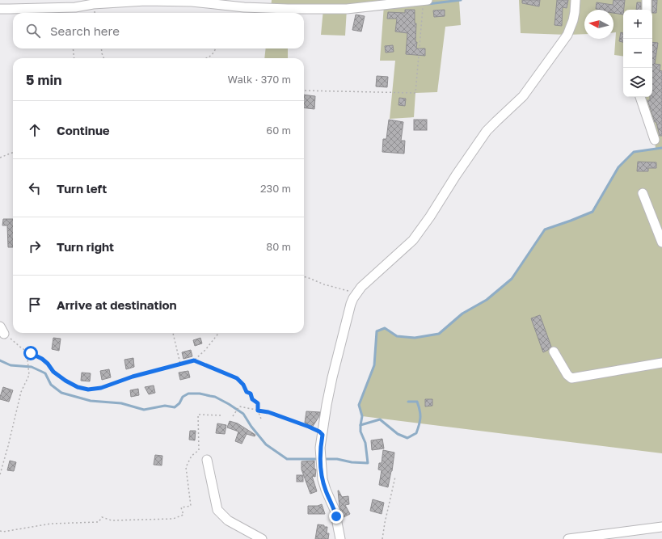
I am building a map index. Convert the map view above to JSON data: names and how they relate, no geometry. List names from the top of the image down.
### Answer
{
  "north": "left",
  "page": {
    "map_buttons": ["+", "−"],
    "search": "Search here",
    "heading": ["5 min", "Walk · 370 m"],
    "list": [
      ["Continue", "60 m"],
      ["Turn left", "230 m"],
      ["Turn right", "80 m"],
      "Arrive at destination"
    ]
  }
}
